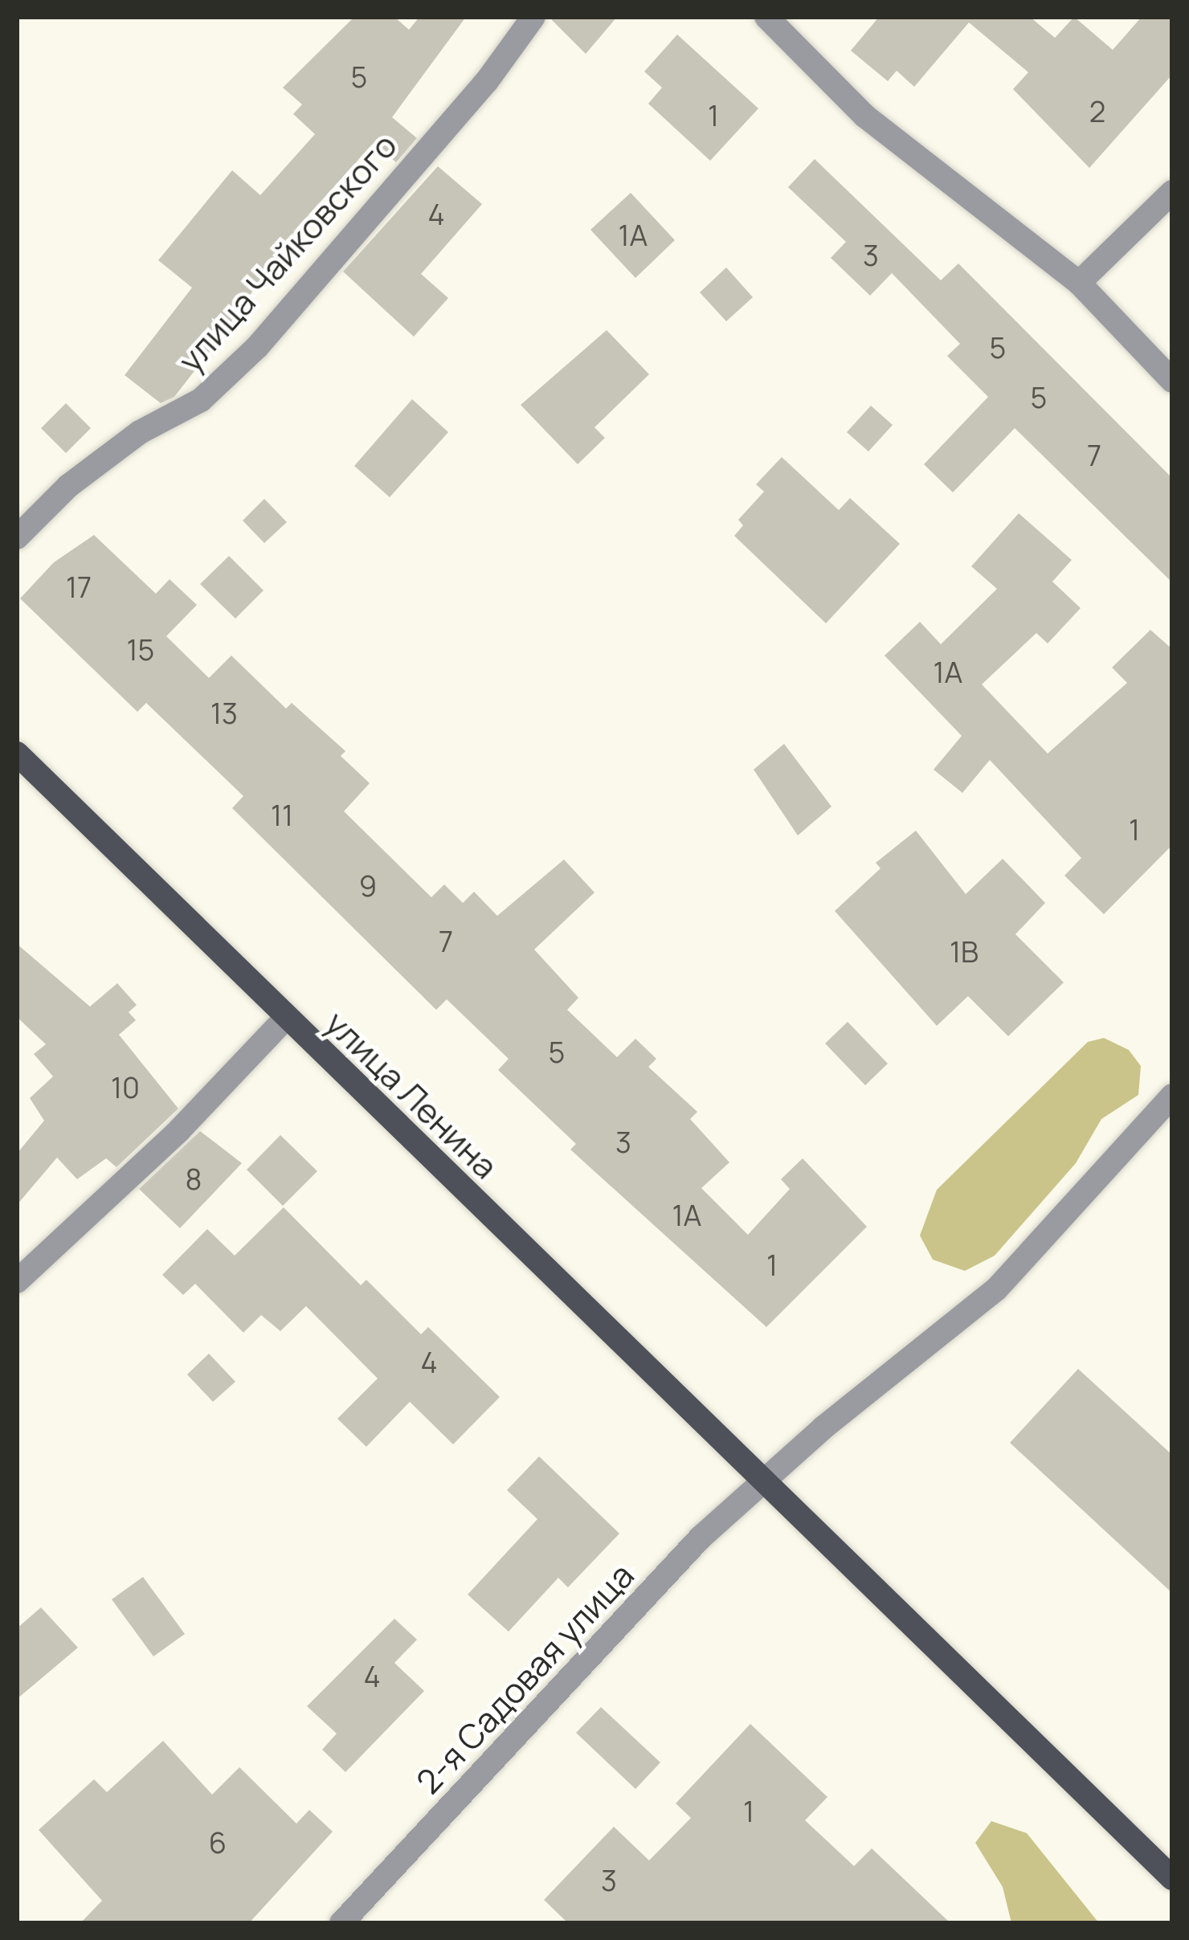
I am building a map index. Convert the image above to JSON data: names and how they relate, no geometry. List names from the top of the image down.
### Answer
{
  "streets": {
    "main road": ["улица Ленина"],
    "street": ["улица Чайковского", "2-я Садовая улица"]
  },
  "crossings": [
    ["улица Ленина", "2-я Садовая улица"]
  ],
  "house_numbers": [
    "5",
    "2",
    "1",
    "4",
    "1А",
    "3",
    "5",
    "5",
    "7",
    "17",
    "15",
    "1А",
    "13",
    "11",
    "1",
    "9",
    "7",
    "1В",
    "5",
    "10",
    "3",
    "8",
    "1А",
    "1",
    "4",
    "4",
    "1",
    "6",
    "3"
  ]
}
